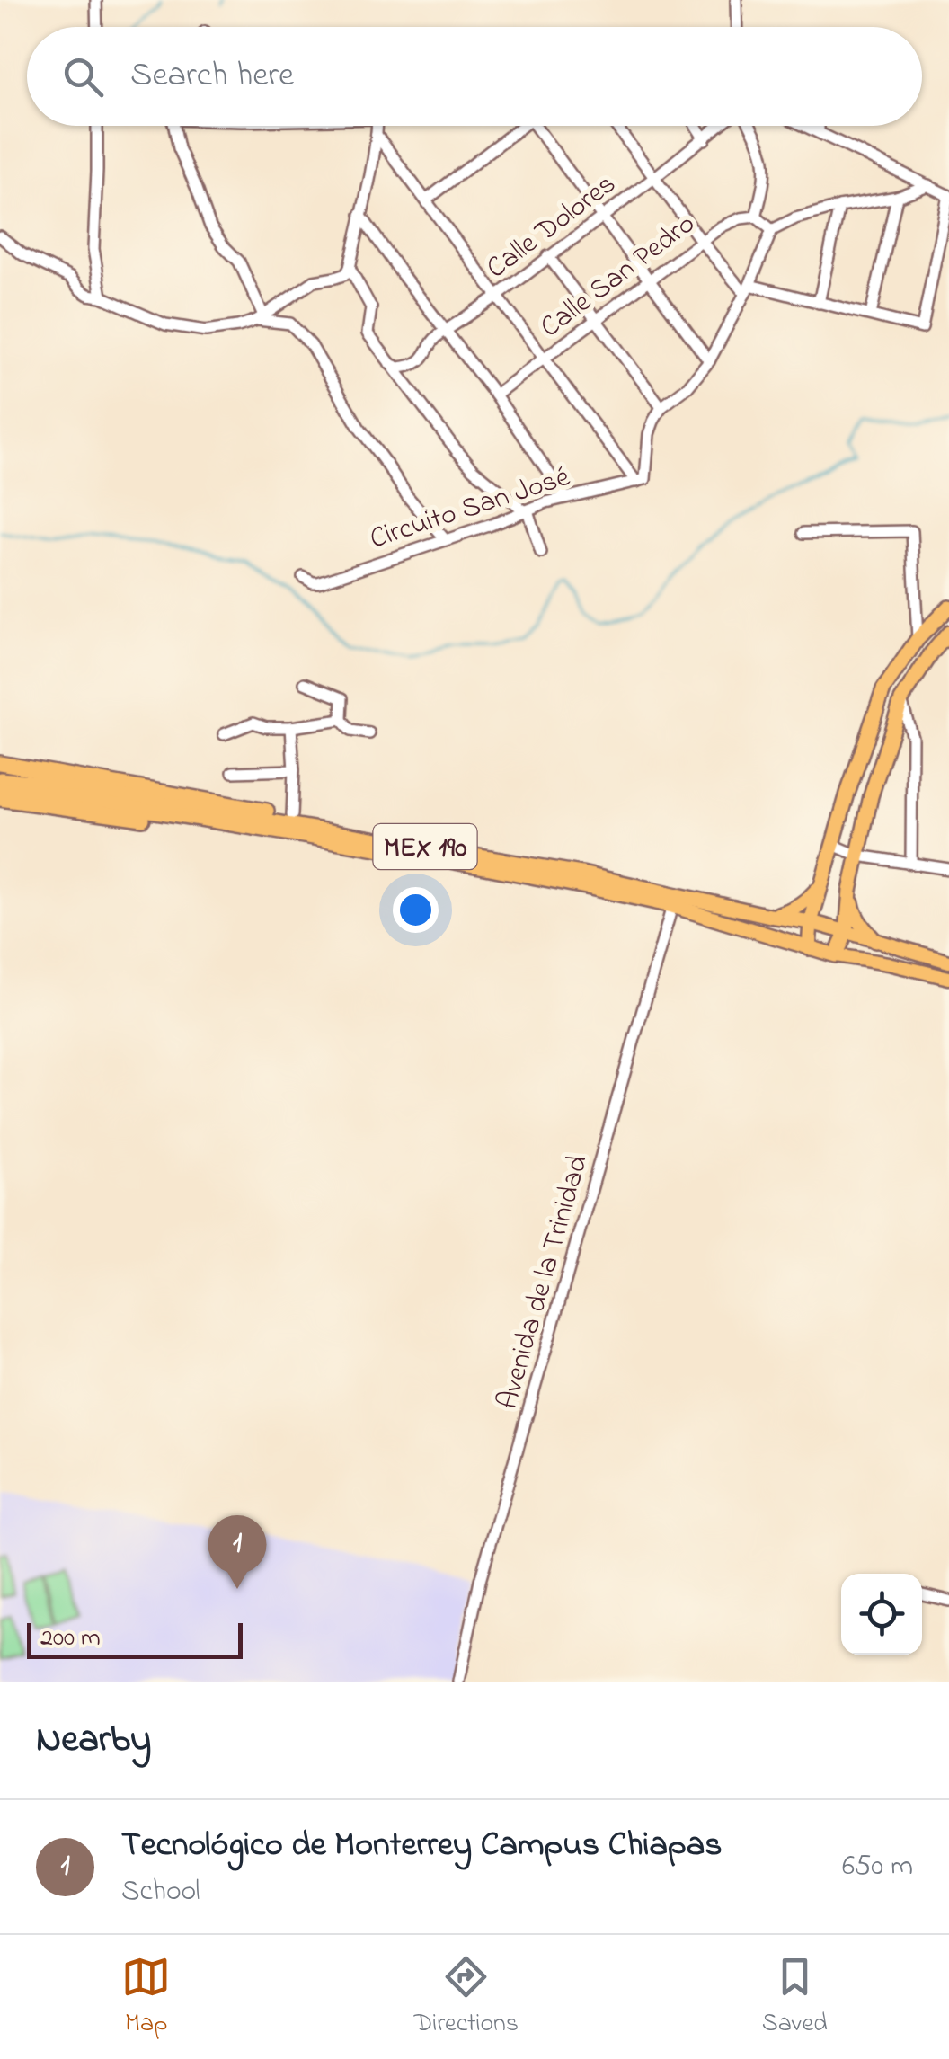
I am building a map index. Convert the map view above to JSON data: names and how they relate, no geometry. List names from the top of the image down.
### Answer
{
  "streets": {
    "highway": ["MEX 190"],
    "street": [
      "Calle Dolores",
      "Calle San Pedro",
      "Circuito San José",
      "Avenida de la Trinidad"
    ]
  },
  "crossings": [
    ["MEX 190", "Avenida de la Trinidad"]
  ],
  "scale_bar": "200 m",
  "page": {
    "search": "Search here",
    "pins": "1",
    "scale": "200 m",
    "heading": "Nearby",
    "list": [
      {
        "mark": "1",
        "name": "Tecnológico de Monterrey Campus Chiapas",
        "note": "School",
        "value": "650 m"
      }
    ],
    "nav": ["Map", "Directions", "Saved"]
  }
}
